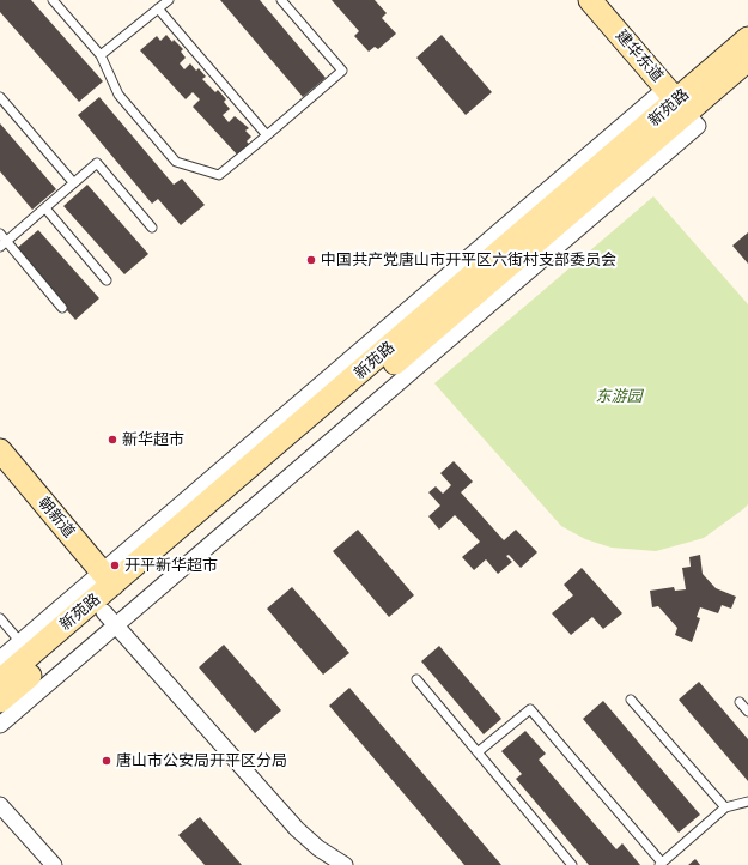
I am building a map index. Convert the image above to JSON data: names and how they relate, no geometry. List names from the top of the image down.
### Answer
{
  "streets": {
    "main road": ["建华东道", "新苑路", "朝新道"]
  },
  "crossings": [
    ["建华东道", "新苑路"],
    ["新苑路", "朝新道"]
  ],
  "parks": ["东游园"],
  "places": [
    "中国共产党唐山市开平区六街村支部委员会",
    "新华超市",
    "开平新华超市",
    "唐山市公安局开平区分局"
  ]
}
